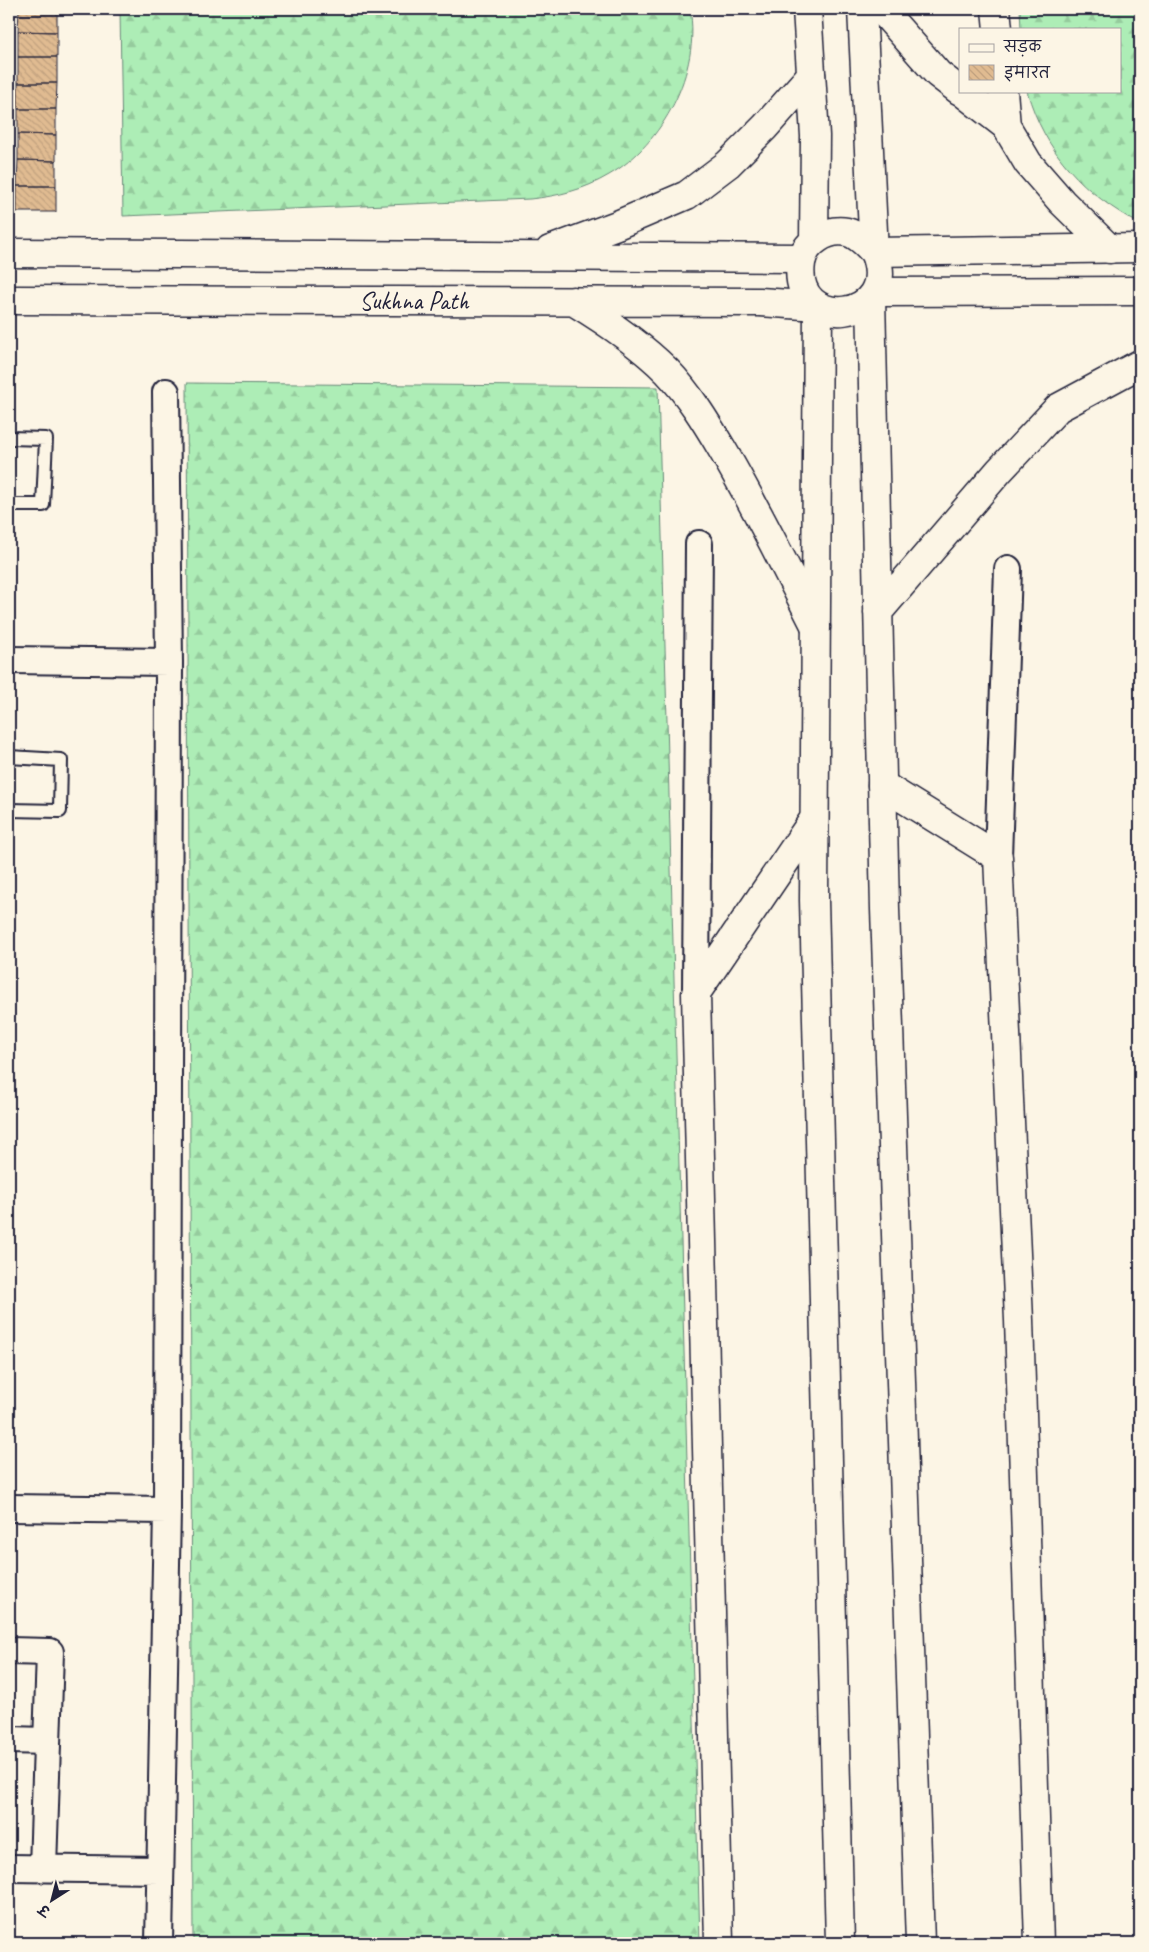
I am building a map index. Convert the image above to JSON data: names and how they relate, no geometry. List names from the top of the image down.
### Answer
{
  "streets": {
    "main road": ["Sukhna Path"]
  },
  "legend": ["सड़क", "इमारत"],
  "north": "bottom left"
}
